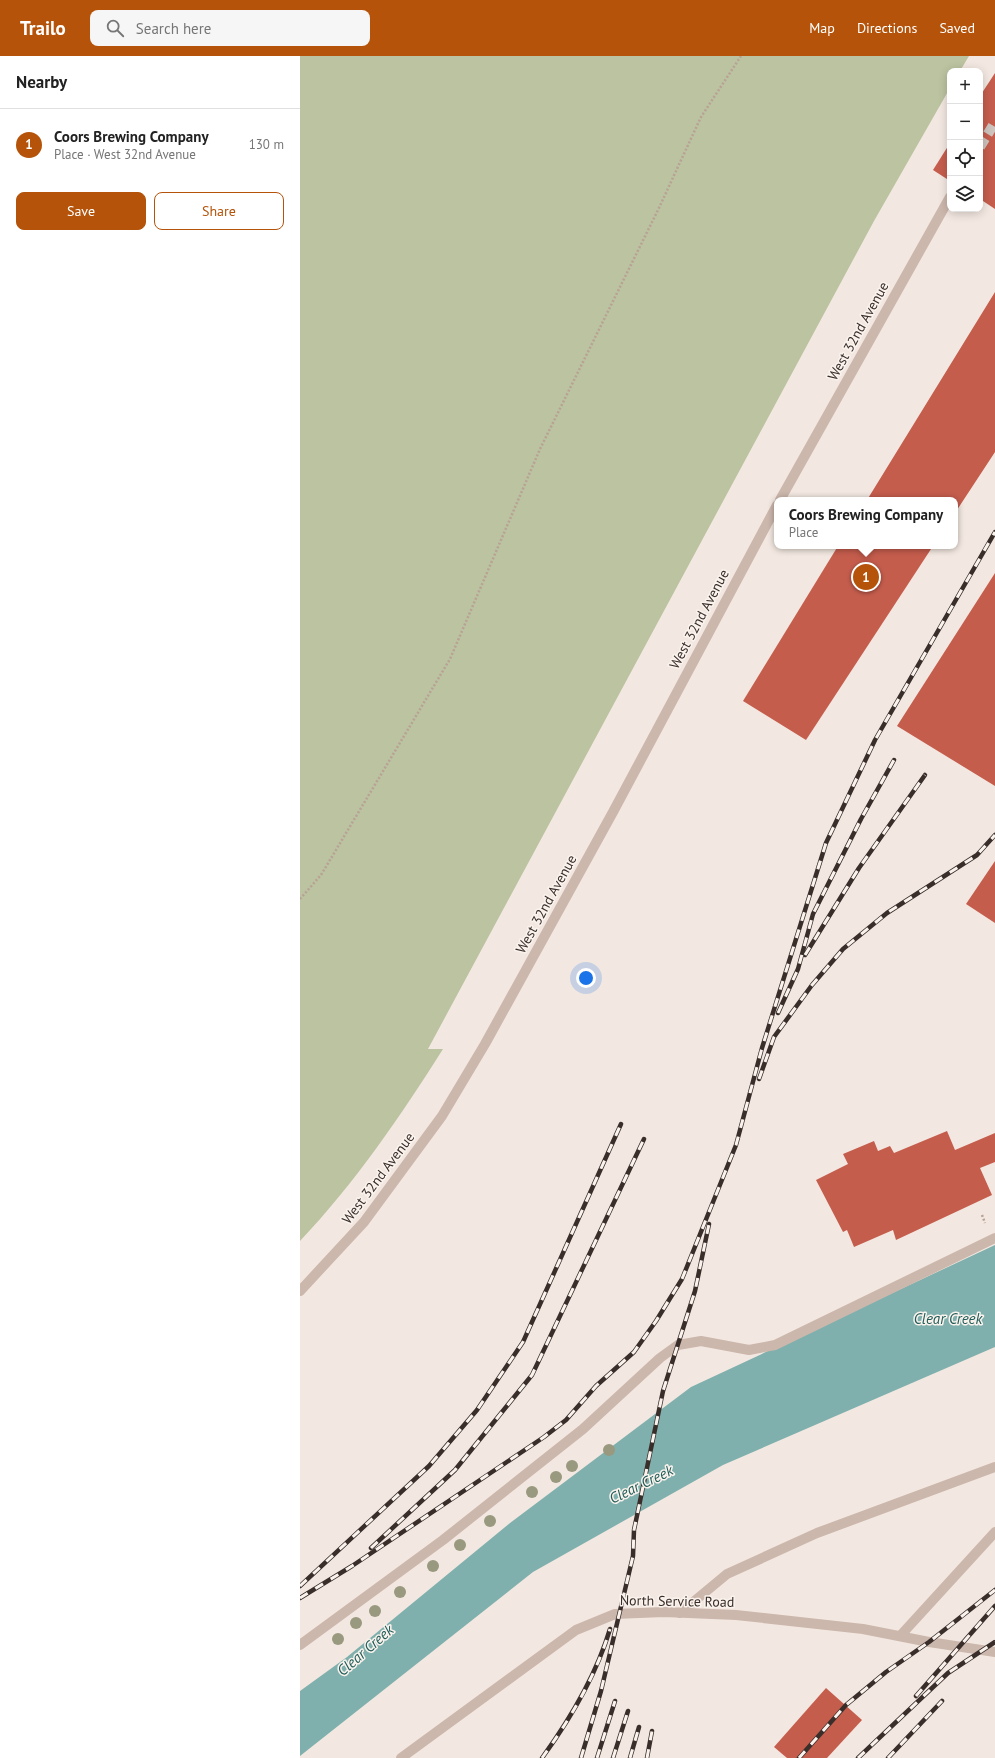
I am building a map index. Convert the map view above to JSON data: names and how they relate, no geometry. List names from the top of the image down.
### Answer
{
  "streets": {
    "street": ["West 32nd Avenue", "North Service Road"]
  },
  "water": ["Clear Creek"],
  "page": {
    "header": "Trailo",
    "search": "Search here",
    "nav": ["Map", "Directions", "Saved"],
    "heading": "Nearby",
    "map_buttons": ["+", "−"],
    "list": [
      {
        "mark": "1",
        "name": "Coors Brewing Company",
        "note": "Place · West 32nd Avenue",
        "value": "130 m"
      }
    ],
    "buttons": ["Save", "Share"],
    "popup": ["Coors Brewing Company", "Place"],
    "pins": "1"
  }
}
